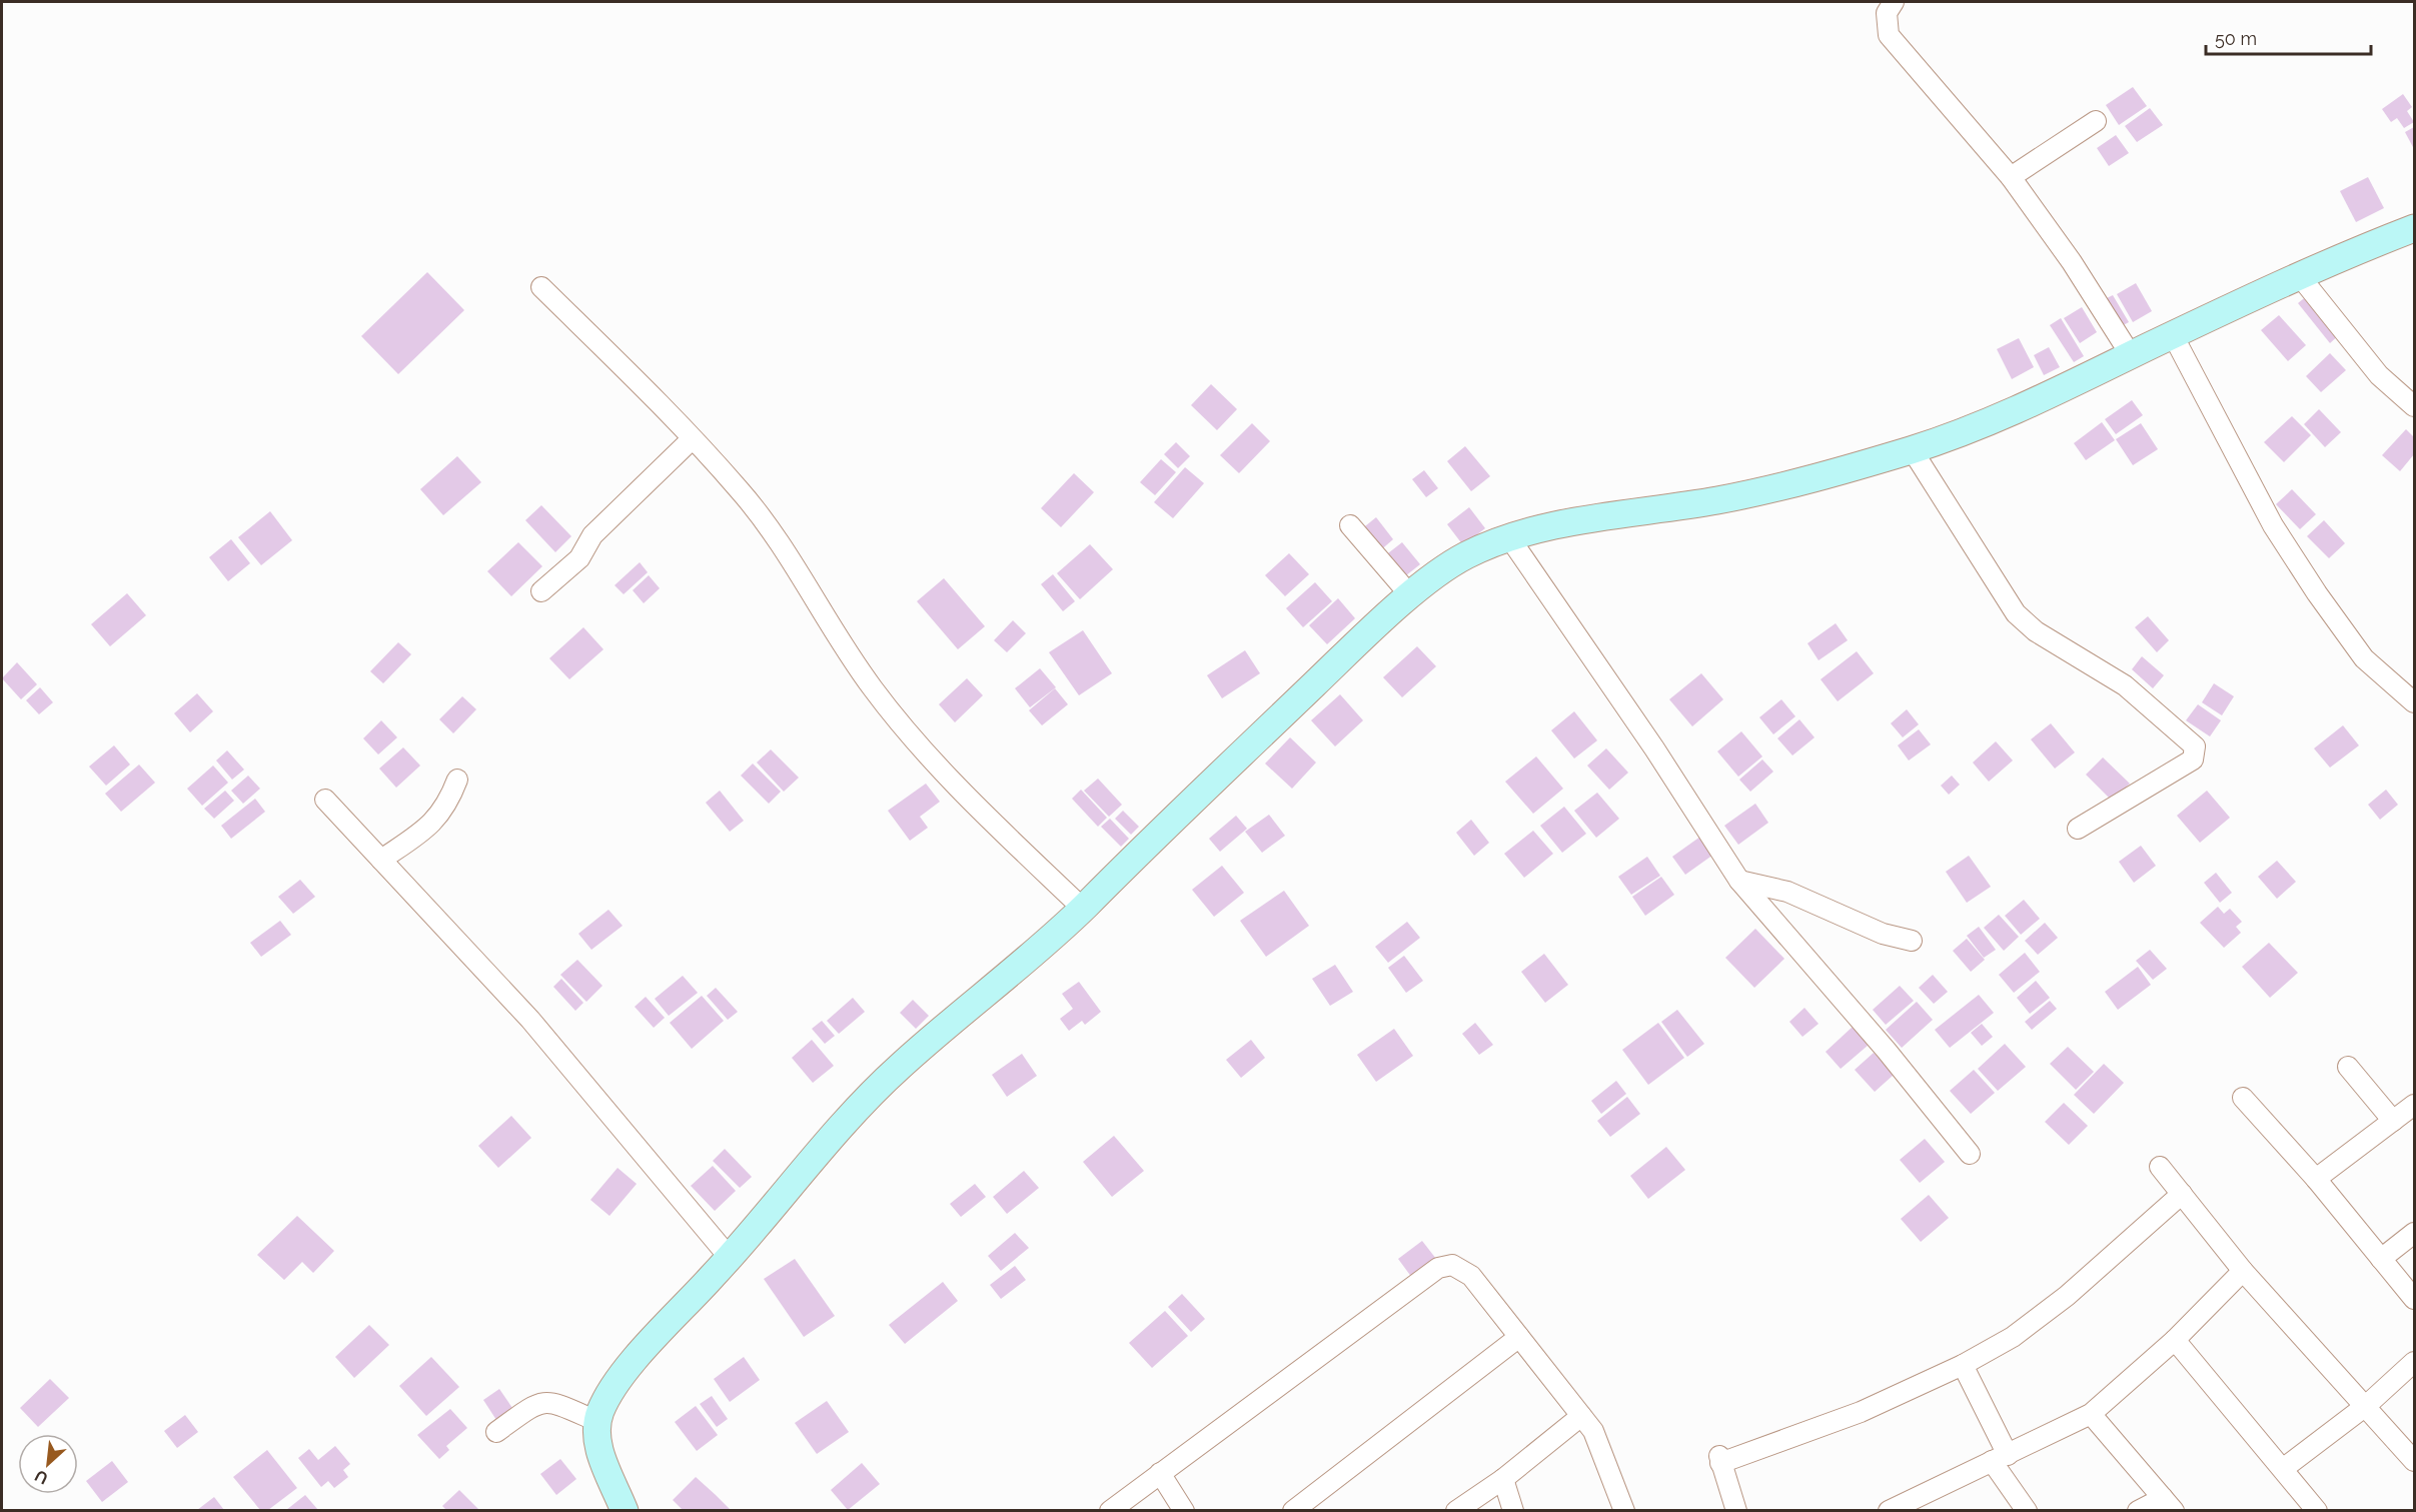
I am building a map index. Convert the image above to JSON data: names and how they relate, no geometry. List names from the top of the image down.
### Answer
{
  "scale_bar": "50 m",
  "north": "bottom left"
}
